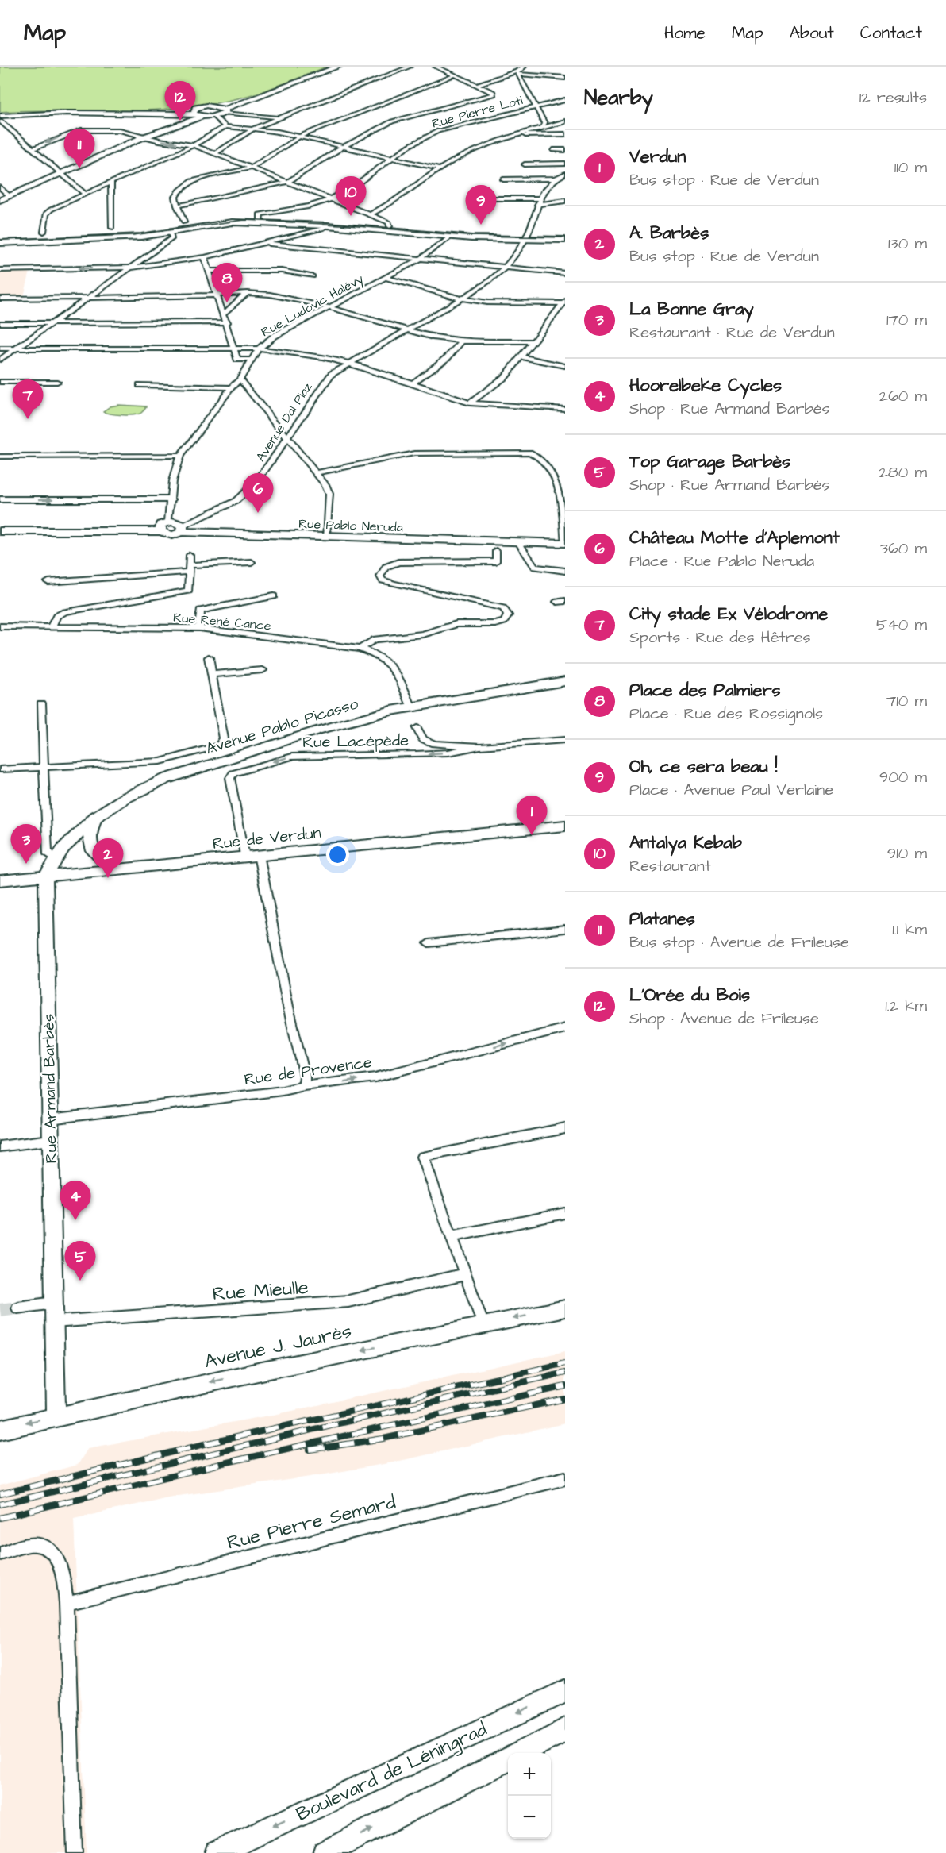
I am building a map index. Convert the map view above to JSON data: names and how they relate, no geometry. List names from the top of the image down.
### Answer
{
  "streets": {
    "main road": ["Boulevard de Léningrad"],
    "street": [
      "Rue Pierre Loti",
      "Rue Ludovic Halévy",
      "Avenue Dal Piaz",
      "Rue Pablo Neruda",
      "Rue René Cance",
      "Avenue Pablo Picasso",
      "Rue Lacépède",
      "Rue de Verdun",
      "Rue de Provence",
      "Rue Armand Barbès",
      "Rue Mieulle",
      "Avenue J. Jaurès",
      "Rue Pierre Semard"
    ]
  },
  "crossings": [
    ["Avenue Dal Piaz", "Rue Pablo Neruda"],
    ["Rue René Cance", "Avenue Pablo Picasso"],
    ["Avenue Pablo Picasso", "Rue de Verdun"],
    ["Avenue Pablo Picasso", "Rue Armand Barbès"],
    ["Rue Lacépède", "Rue de Verdun"],
    ["Rue de Verdun", "Rue Armand Barbès"],
    ["Rue de Provence", "Rue Armand Barbès"],
    ["Rue Armand Barbès", "Rue Mieulle"],
    ["Rue Armand Barbès", "Avenue J. Jaurès"]
  ],
  "one_way": ["Rue de Provence", "Avenue J. Jaurès"],
  "page": {
    "header": "Map",
    "nav": [
      "Home",
      "Map",
      "About",
      "Contact"
    ],
    "heading": ["Nearby", "12 results"],
    "pins": [
      "12",
      "11",
      "10",
      "9",
      "8",
      "7",
      "6",
      "1",
      "3",
      "2",
      "4",
      "5"
    ],
    "list": [
      {
        "mark": "1",
        "name": "Verdun",
        "note": "Bus stop · Rue de Verdun",
        "value": "110 m"
      },
      {
        "mark": "2",
        "name": "A. Barbès",
        "note": "Bus stop · Rue de Verdun",
        "value": "130 m"
      },
      {
        "mark": "3",
        "name": "La Bonne Gray",
        "note": "Restaurant · Rue de Verdun",
        "value": "170 m"
      },
      {
        "mark": "4",
        "name": "Hoorelbeke Cycles",
        "note": "Shop · Rue Armand Barbès",
        "value": "260 m"
      },
      {
        "mark": "5",
        "name": "Top Garage Barbès",
        "note": "Shop · Rue Armand Barbès",
        "value": "280 m"
      },
      {
        "mark": "6",
        "name": "Château Motte d'Aplemont",
        "note": "Place · Rue Pablo Neruda",
        "value": "360 m"
      },
      {
        "mark": "7",
        "name": "City stade Ex Vélodrome",
        "note": "Sports · Rue des Hêtres",
        "value": "540 m"
      },
      {
        "mark": "8",
        "name": "Place des Palmiers",
        "note": "Place · Rue des Rossignols",
        "value": "710 m"
      },
      {
        "mark": "9",
        "name": "Oh, ce sera beau !",
        "note": "Place · Avenue Paul Verlaine",
        "value": "900 m"
      },
      {
        "mark": "10",
        "name": "Antalya Kebab",
        "note": "Restaurant",
        "value": "910 m"
      },
      {
        "mark": "11",
        "name": "Platanes",
        "note": "Bus stop · Avenue de Frileuse",
        "value": "1.1 km"
      },
      {
        "mark": "12",
        "name": "L'Orée du Bois",
        "note": "Shop · Avenue de Frileuse",
        "value": "1.2 km"
      }
    ],
    "map_buttons": ["+", "−"]
  }
}
